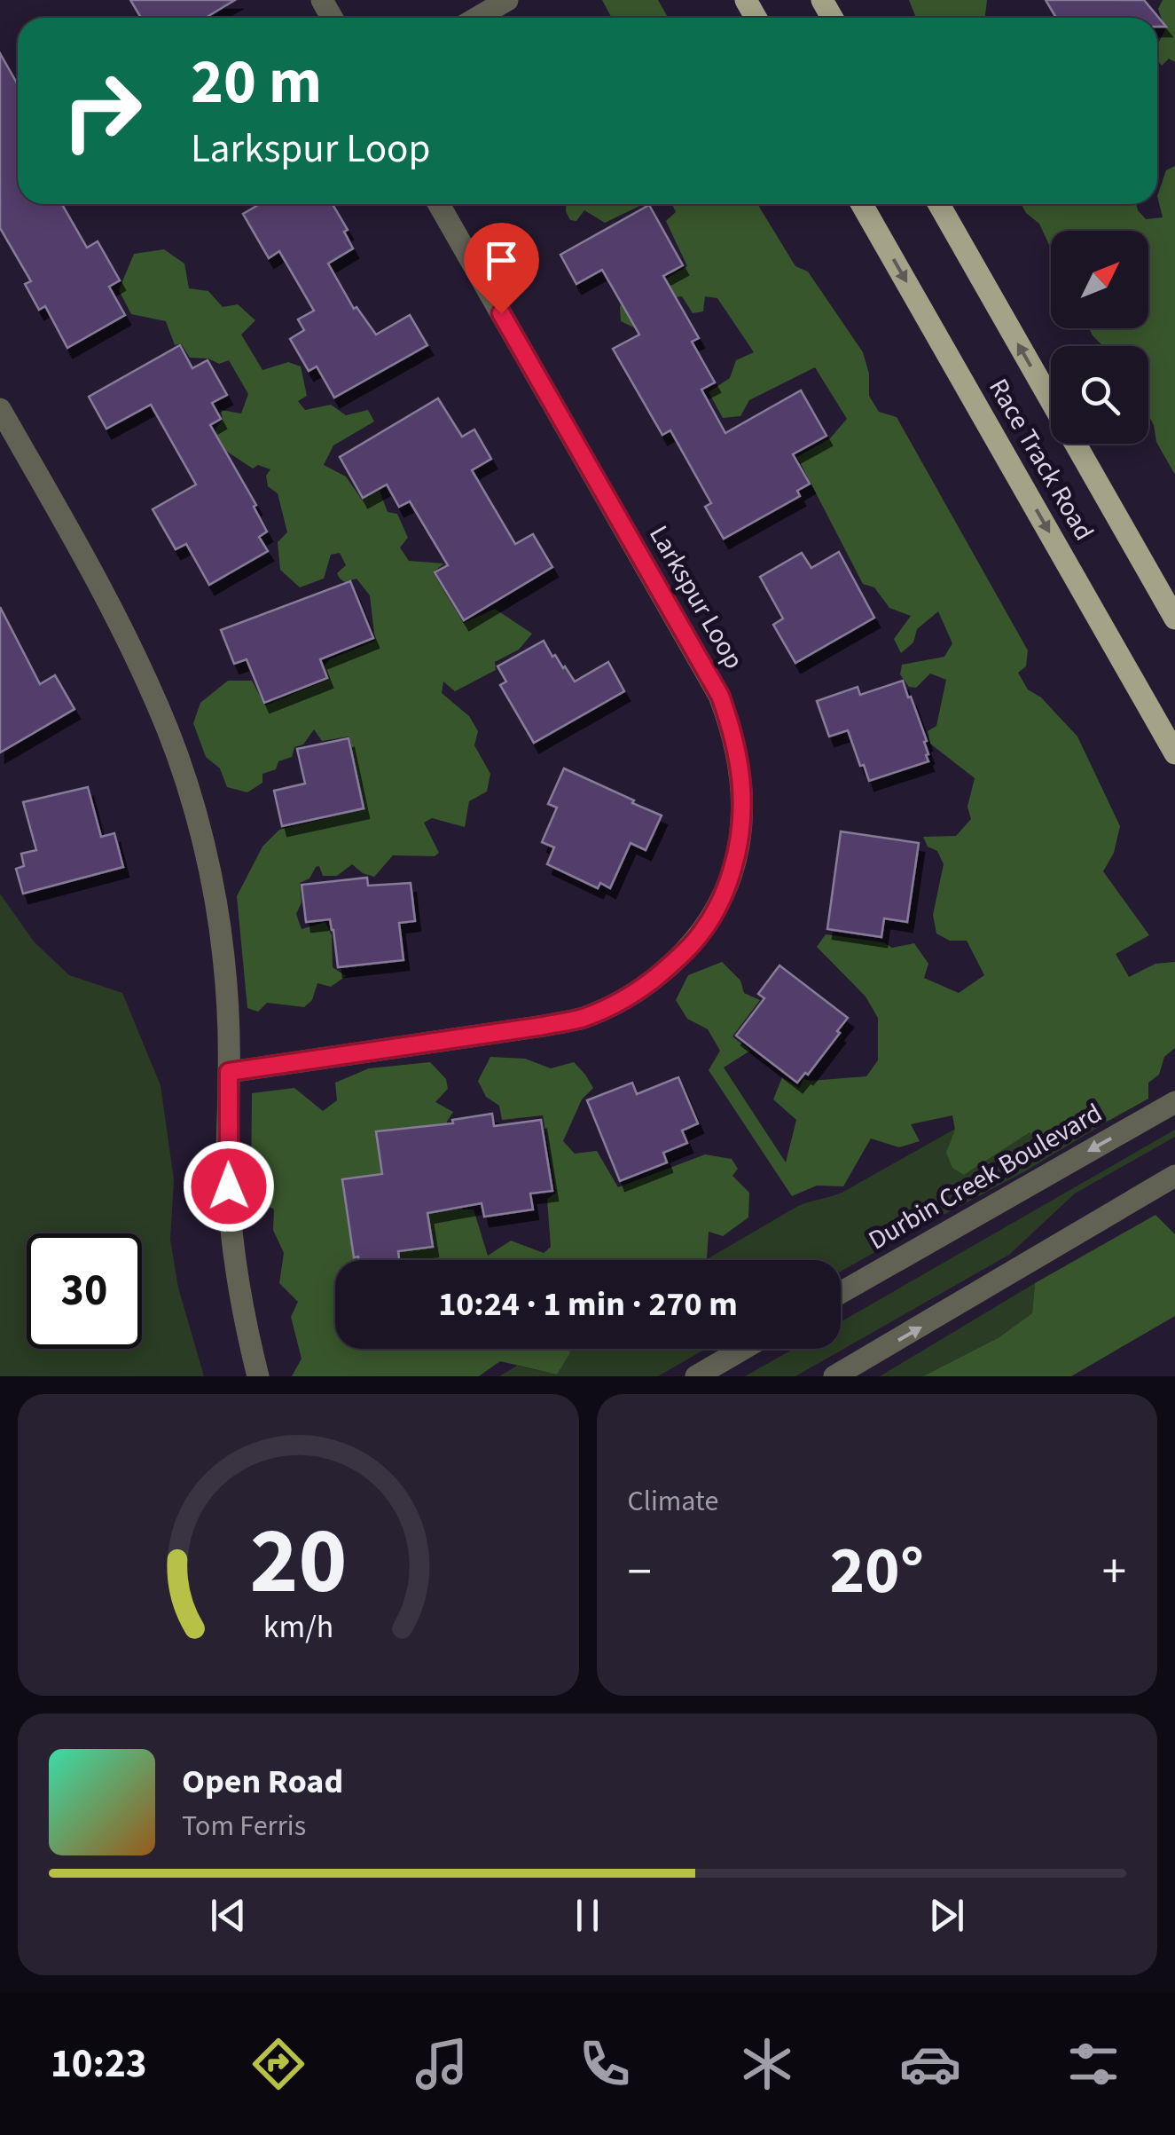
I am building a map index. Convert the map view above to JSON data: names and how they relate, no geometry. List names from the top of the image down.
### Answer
{
  "streets": {
    "main road": ["Race Track Road"],
    "street": ["Larkspur Loop", "Durbin Creek Boulevard"]
  },
  "north": "top right",
  "page": {
    "turn": ["20 m", "Larkspur Loop"],
    "limit": "30",
    "trip": "10:24 · 1 min · 270 m",
    "tile": "Climate",
    "heat": ["−", "20°", "+"],
    "song": ["Open Road", "Tom Ferris"],
    "tabs": "10:23",
    "gauge": ["20", "km/h"]
  }
}
